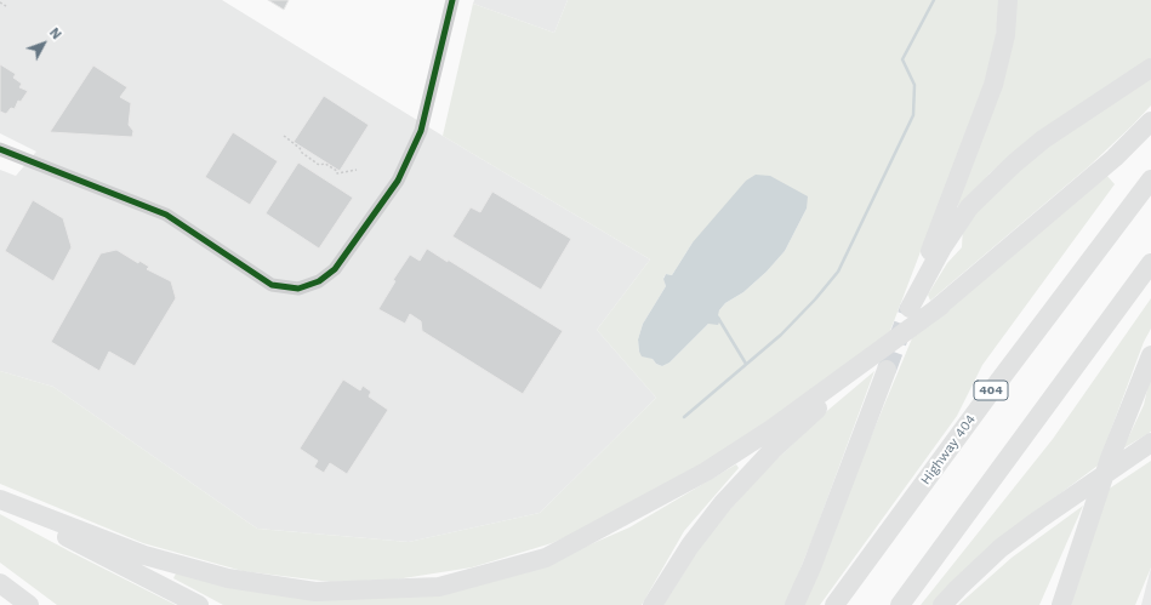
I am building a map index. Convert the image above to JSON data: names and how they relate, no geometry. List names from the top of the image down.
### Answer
{
  "streets": {
    "highway": ["404", "Highway 404"]
  },
  "north": "top right"
}
